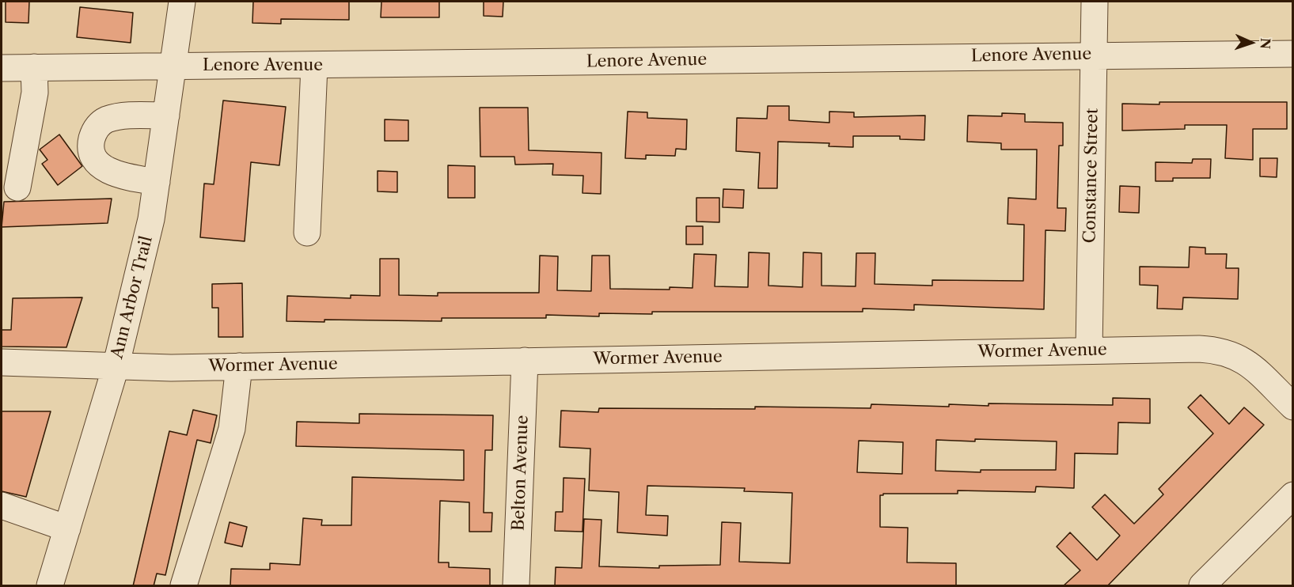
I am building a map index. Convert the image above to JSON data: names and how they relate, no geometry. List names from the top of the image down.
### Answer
{
  "streets": {
    "street": [
      "Lenore Avenue",
      "Constance Street",
      "Ann Arbor Trail",
      "Wormer Avenue",
      "Belton Avenue"
    ]
  },
  "crossings": [
    ["Lenore Avenue", "Constance Street"],
    ["Lenore Avenue", "Ann Arbor Trail"],
    ["Constance Street", "Wormer Avenue"],
    ["Ann Arbor Trail", "Wormer Avenue"],
    ["Wormer Avenue", "Belton Avenue"]
  ],
  "north": "right"
}
